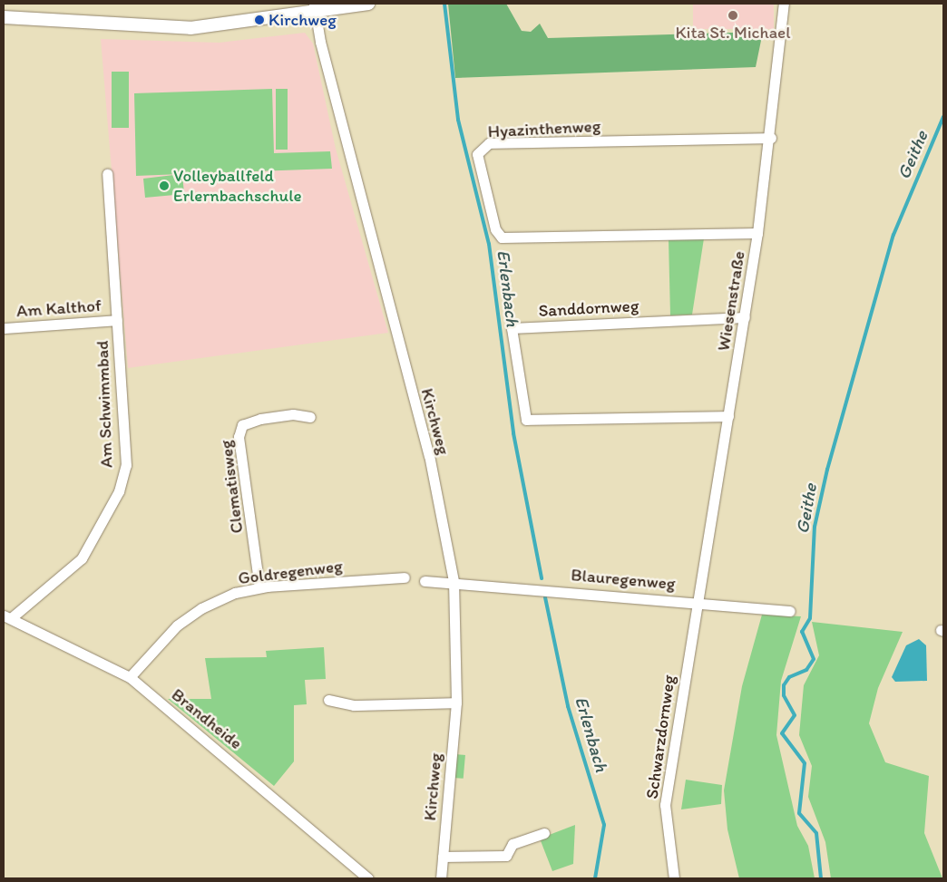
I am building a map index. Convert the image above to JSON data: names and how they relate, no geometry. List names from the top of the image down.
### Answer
{
  "streets": {
    "street": [
      "Hyazinthenweg",
      "Wiesenstraße",
      "Am Kalthof",
      "Sanddornweg",
      "Am Schwimmbad",
      "Kirchweg",
      "Clematisweg",
      "Goldregenweg",
      "Blauregenweg",
      "Brandheide",
      "Schwarzdornweg"
    ]
  },
  "crossings": [
    ["Hyazinthenweg", "Wiesenstraße"],
    ["Wiesenstraße", "Sanddornweg"],
    ["Wiesenstraße", "Blauregenweg"],
    ["Wiesenstraße", "Schwarzdornweg"],
    ["Am Kalthof", "Am Schwimmbad"],
    ["Am Schwimmbad", "Brandheide"],
    ["Kirchweg", "Blauregenweg"],
    ["Clematisweg", "Goldregenweg"],
    ["Goldregenweg", "Brandheide"],
    ["Blauregenweg", "Schwarzdornweg"]
  ],
  "water": ["Geithe", "Erlenbach"],
  "places": ["Kita St. Michael", "Kirchweg", "Volleyballfeld Erlernbachschule"]
}
